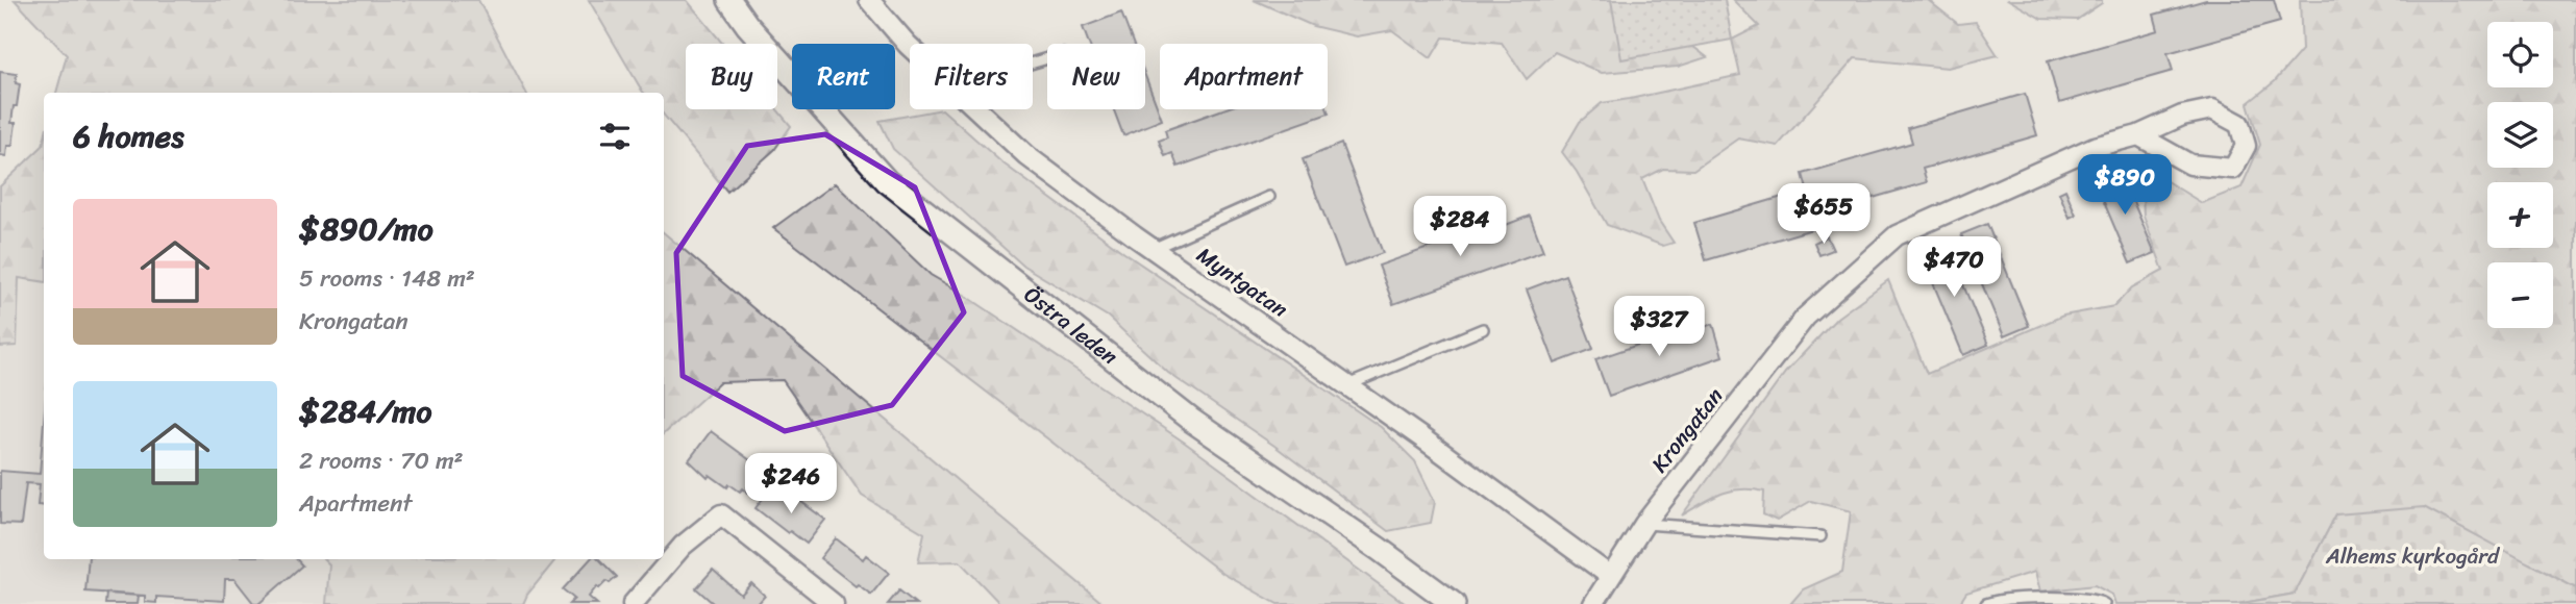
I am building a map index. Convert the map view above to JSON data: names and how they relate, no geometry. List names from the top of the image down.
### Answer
{
  "streets": {
    "street": ["Myntgatan", "Östra leden", "Krongatan"]
  },
  "crossings": [
    ["Myntgatan", "Krongatan"]
  ],
  "parks": ["Alhems kyrkogård"],
  "page": {
    "map_buttons": ["+", "−"],
    "chip": [
      "Buy",
      "Rent",
      "Filters",
      "New",
      "Apartment"
    ],
    "heading": "6 homes",
    "price": [
      "$890",
      "$655",
      "$284",
      "$470",
      "$327",
      "$246"
    ],
    "list": [
      {
        "name": "$890/mo",
        "note": "5 rooms · 148 m² · Krongatan"
      },
      {
        "name": "$284/mo",
        "note": "2 rooms · 70 m² · Apartment"
      }
    ]
  }
}
